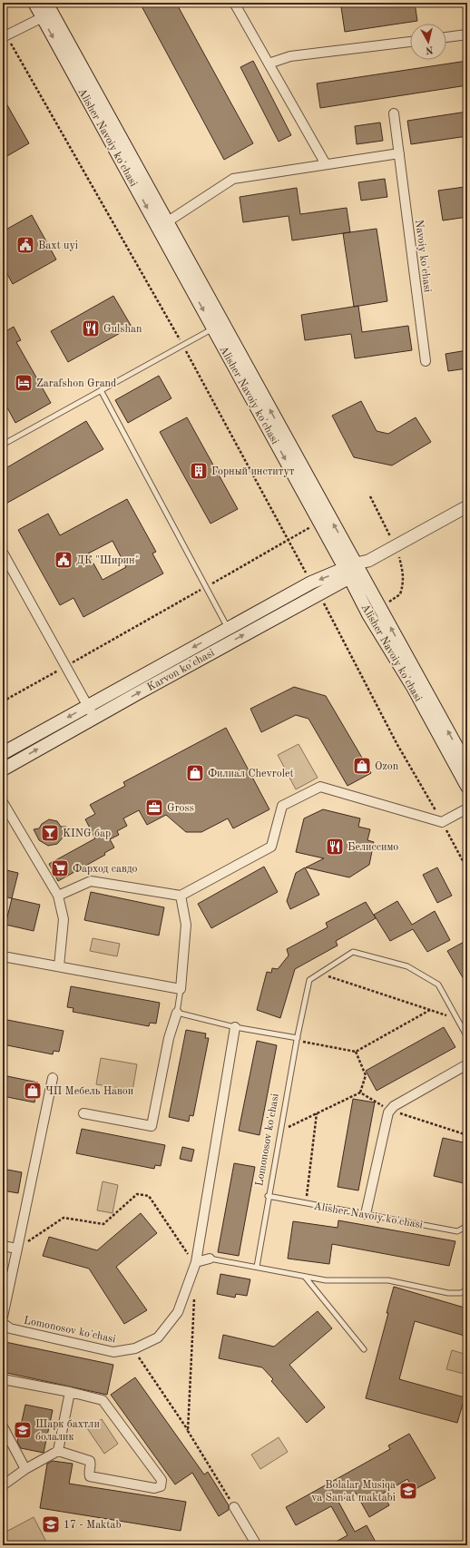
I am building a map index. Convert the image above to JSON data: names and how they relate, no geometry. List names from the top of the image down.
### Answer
{
  "streets": {
    "main road": ["Alisher Navoiy ko'chasi", "Karvon ko'chasi"],
    "street": ["Navoiy ko'chasi", "Lomonosov ko'chasi"]
  },
  "crossings": [
    ["Alisher Navoiy ko'chasi", "Karvon ko'chasi"],
    ["Alisher Navoiy ko'chasi", "Lomonosov ko'chasi"]
  ],
  "places": {
    "public building": ["Baxt uyi", "ДК \"Ширин\""],
    "restaurant": ["Gulshan", "Белиссимо"],
    "hotel": ["Zarafshon Grand"],
    "building": ["Горный институт"],
    "shop": ["Ozon", "Филиал Chevrolet", "ЧП Мебель Навои"],
    "office": ["Gross"],
    "bar": ["KING бар"],
    "supermarket": ["Фарход савдо"],
    "school or university": ["Шарк бахтли болалик", "Bolalar Musiqa va San'at maktabi", "17 - Maktab"]
  },
  "north": "bottom"
}
